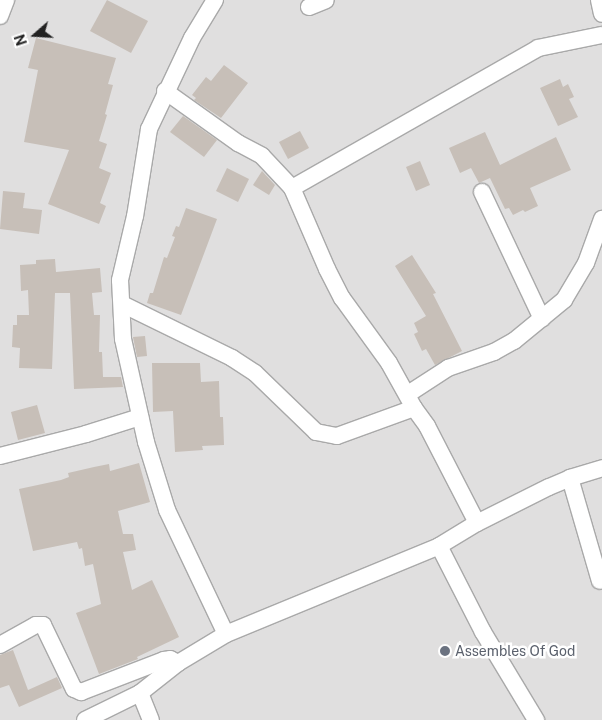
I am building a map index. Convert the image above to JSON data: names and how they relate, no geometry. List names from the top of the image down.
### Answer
{
  "places": ["Assembles Of God"],
  "north": "left"
}
